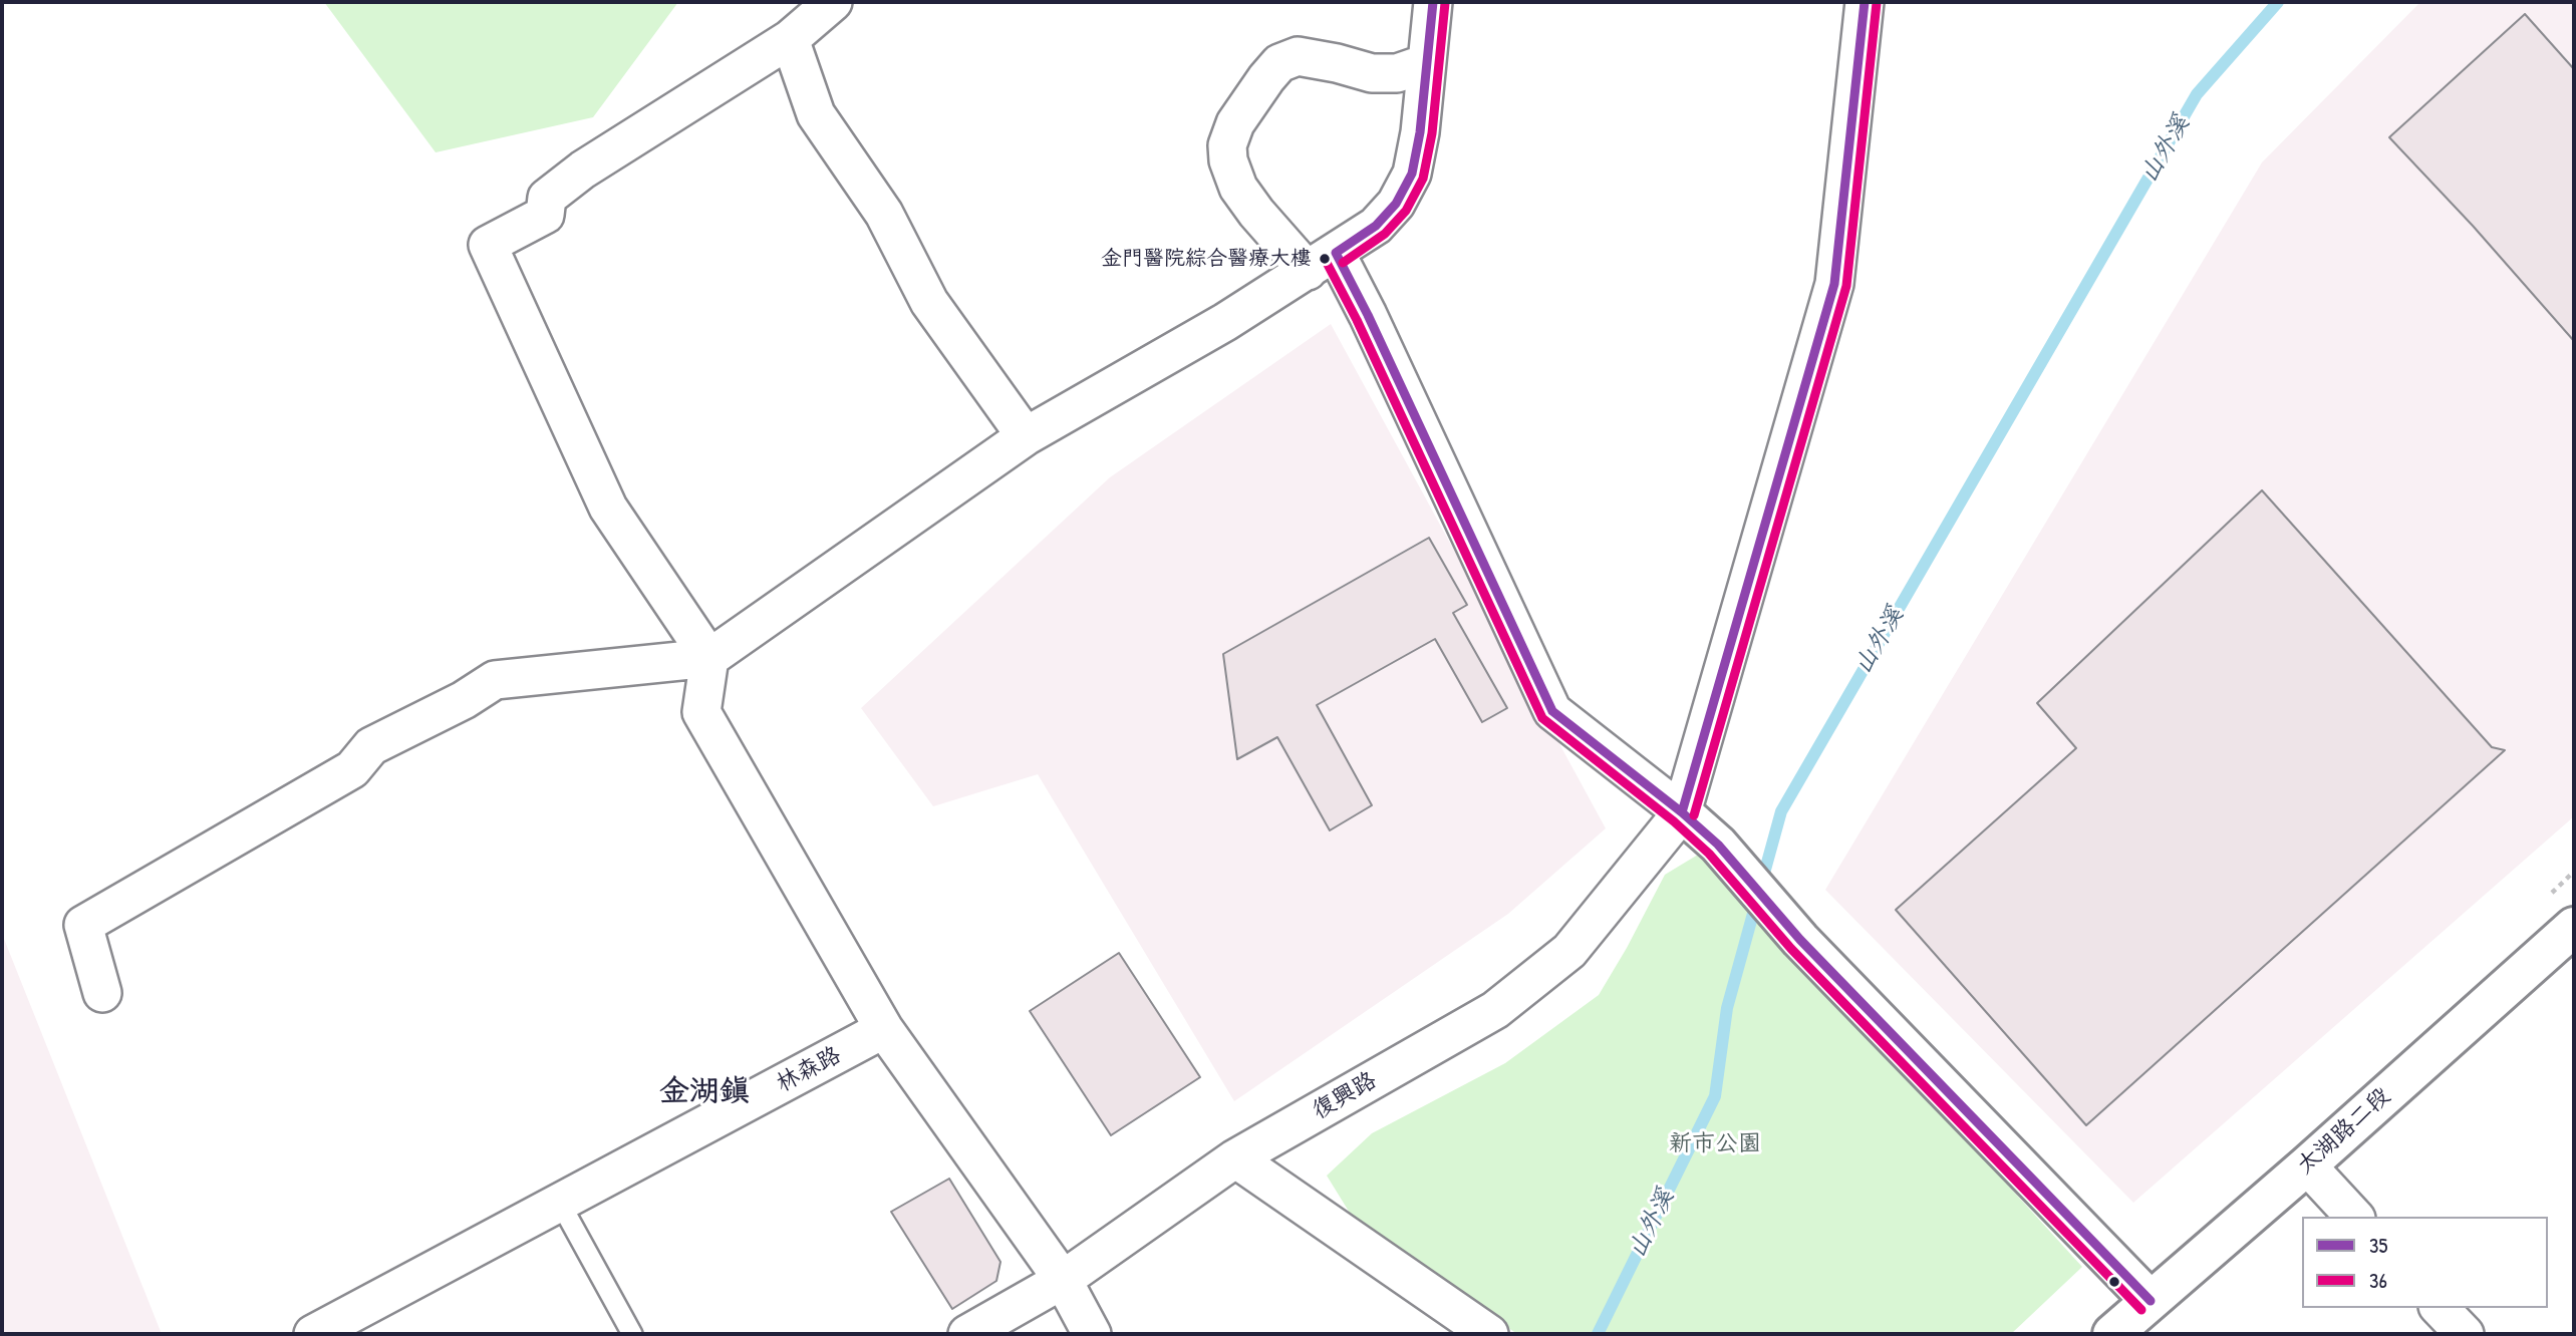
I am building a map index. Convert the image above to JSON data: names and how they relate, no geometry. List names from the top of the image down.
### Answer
{
  "streets": {
    "street": ["林森路", "復興路", "太湖路二段"]
  },
  "districts": ["金湖鎮"],
  "water": ["山外溪"],
  "parks": ["新市公園"],
  "places": ["金門醫院綜合醫療大樓"],
  "lines": ["transit line 35", "transit line 36"],
  "legend": ["35", "36"]
}
